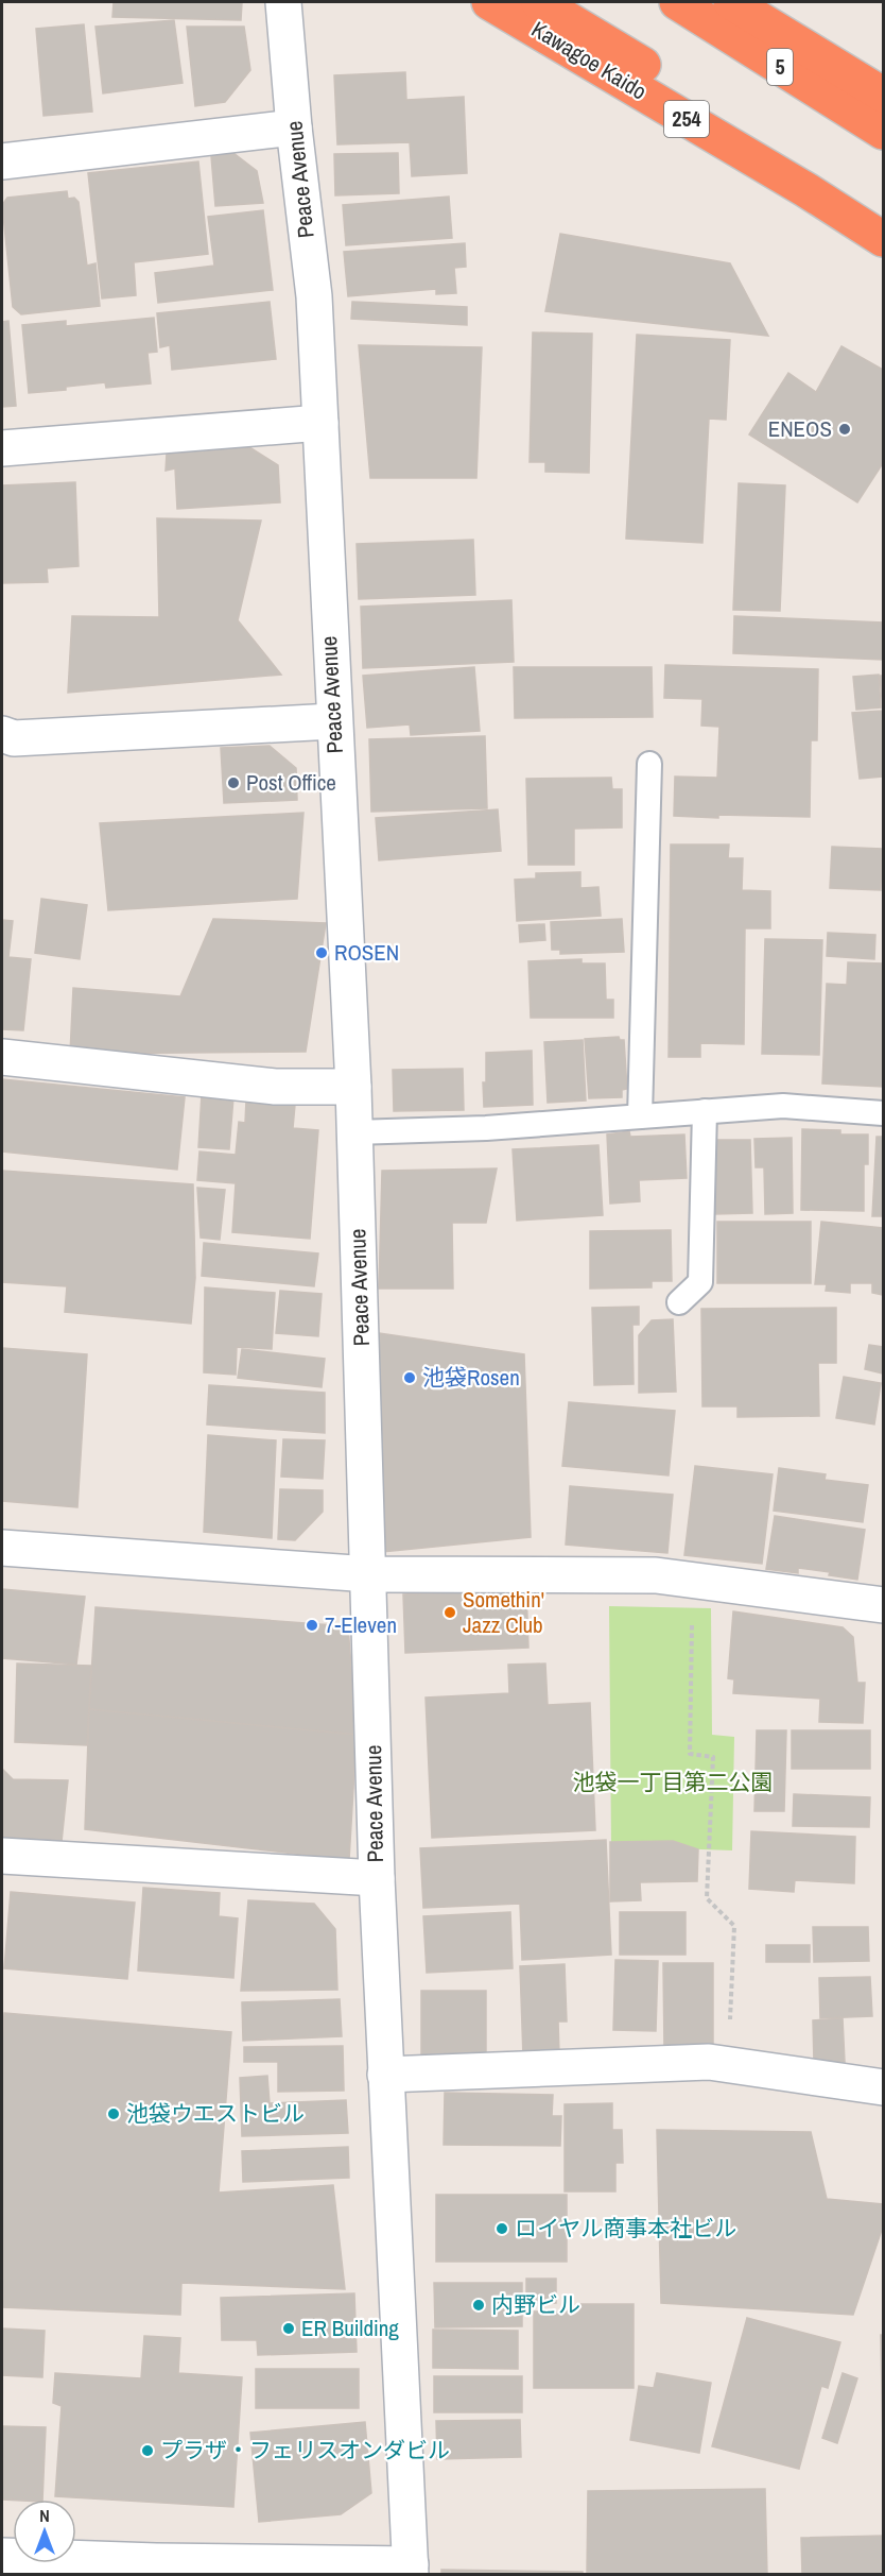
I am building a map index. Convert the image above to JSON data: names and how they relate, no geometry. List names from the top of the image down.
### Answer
{
  "streets": {
    "highway": ["Kawagoe Kaido", "5", "254"],
    "street": ["Peace Avenue"]
  },
  "parks": ["池袋一丁目第二公園"],
  "places": [
    "ENEOS",
    "Post Office",
    "ROSEN",
    "池袋Rosen",
    "Somethin' Jazz Club",
    "7-Eleven",
    "池袋ウエストビル",
    "ロイヤル商事本社ビル",
    "内野ビル",
    "ER Building",
    "プラザ・フェリスオンダビル"
  ],
  "north": "top"
}
